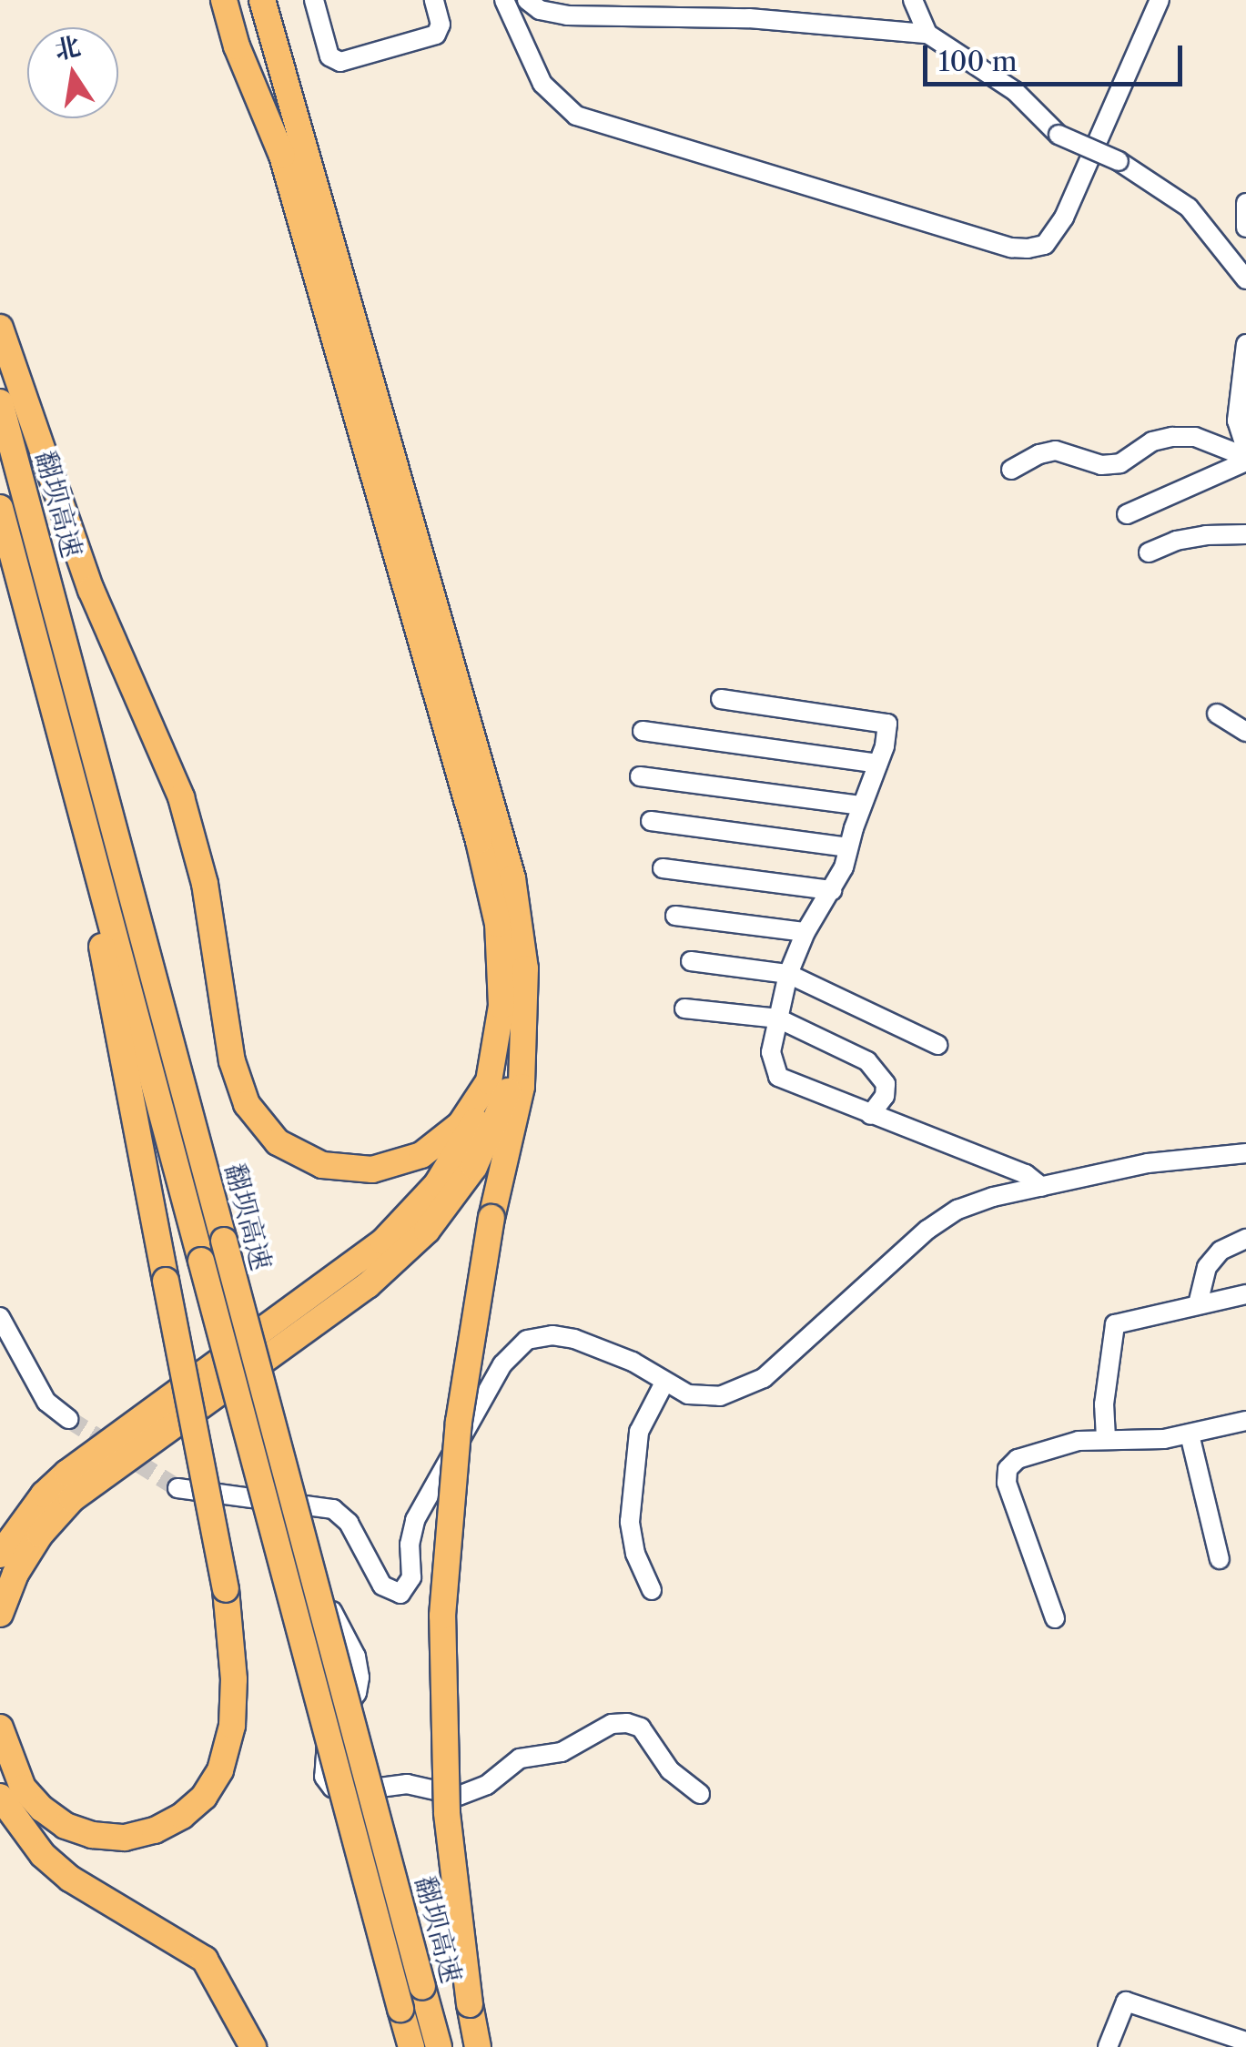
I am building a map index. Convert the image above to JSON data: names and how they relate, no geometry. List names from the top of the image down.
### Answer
{
  "streets": {
    "highway": ["翻坝高速"]
  },
  "scale_bar": "100 m",
  "north": "top"
}
